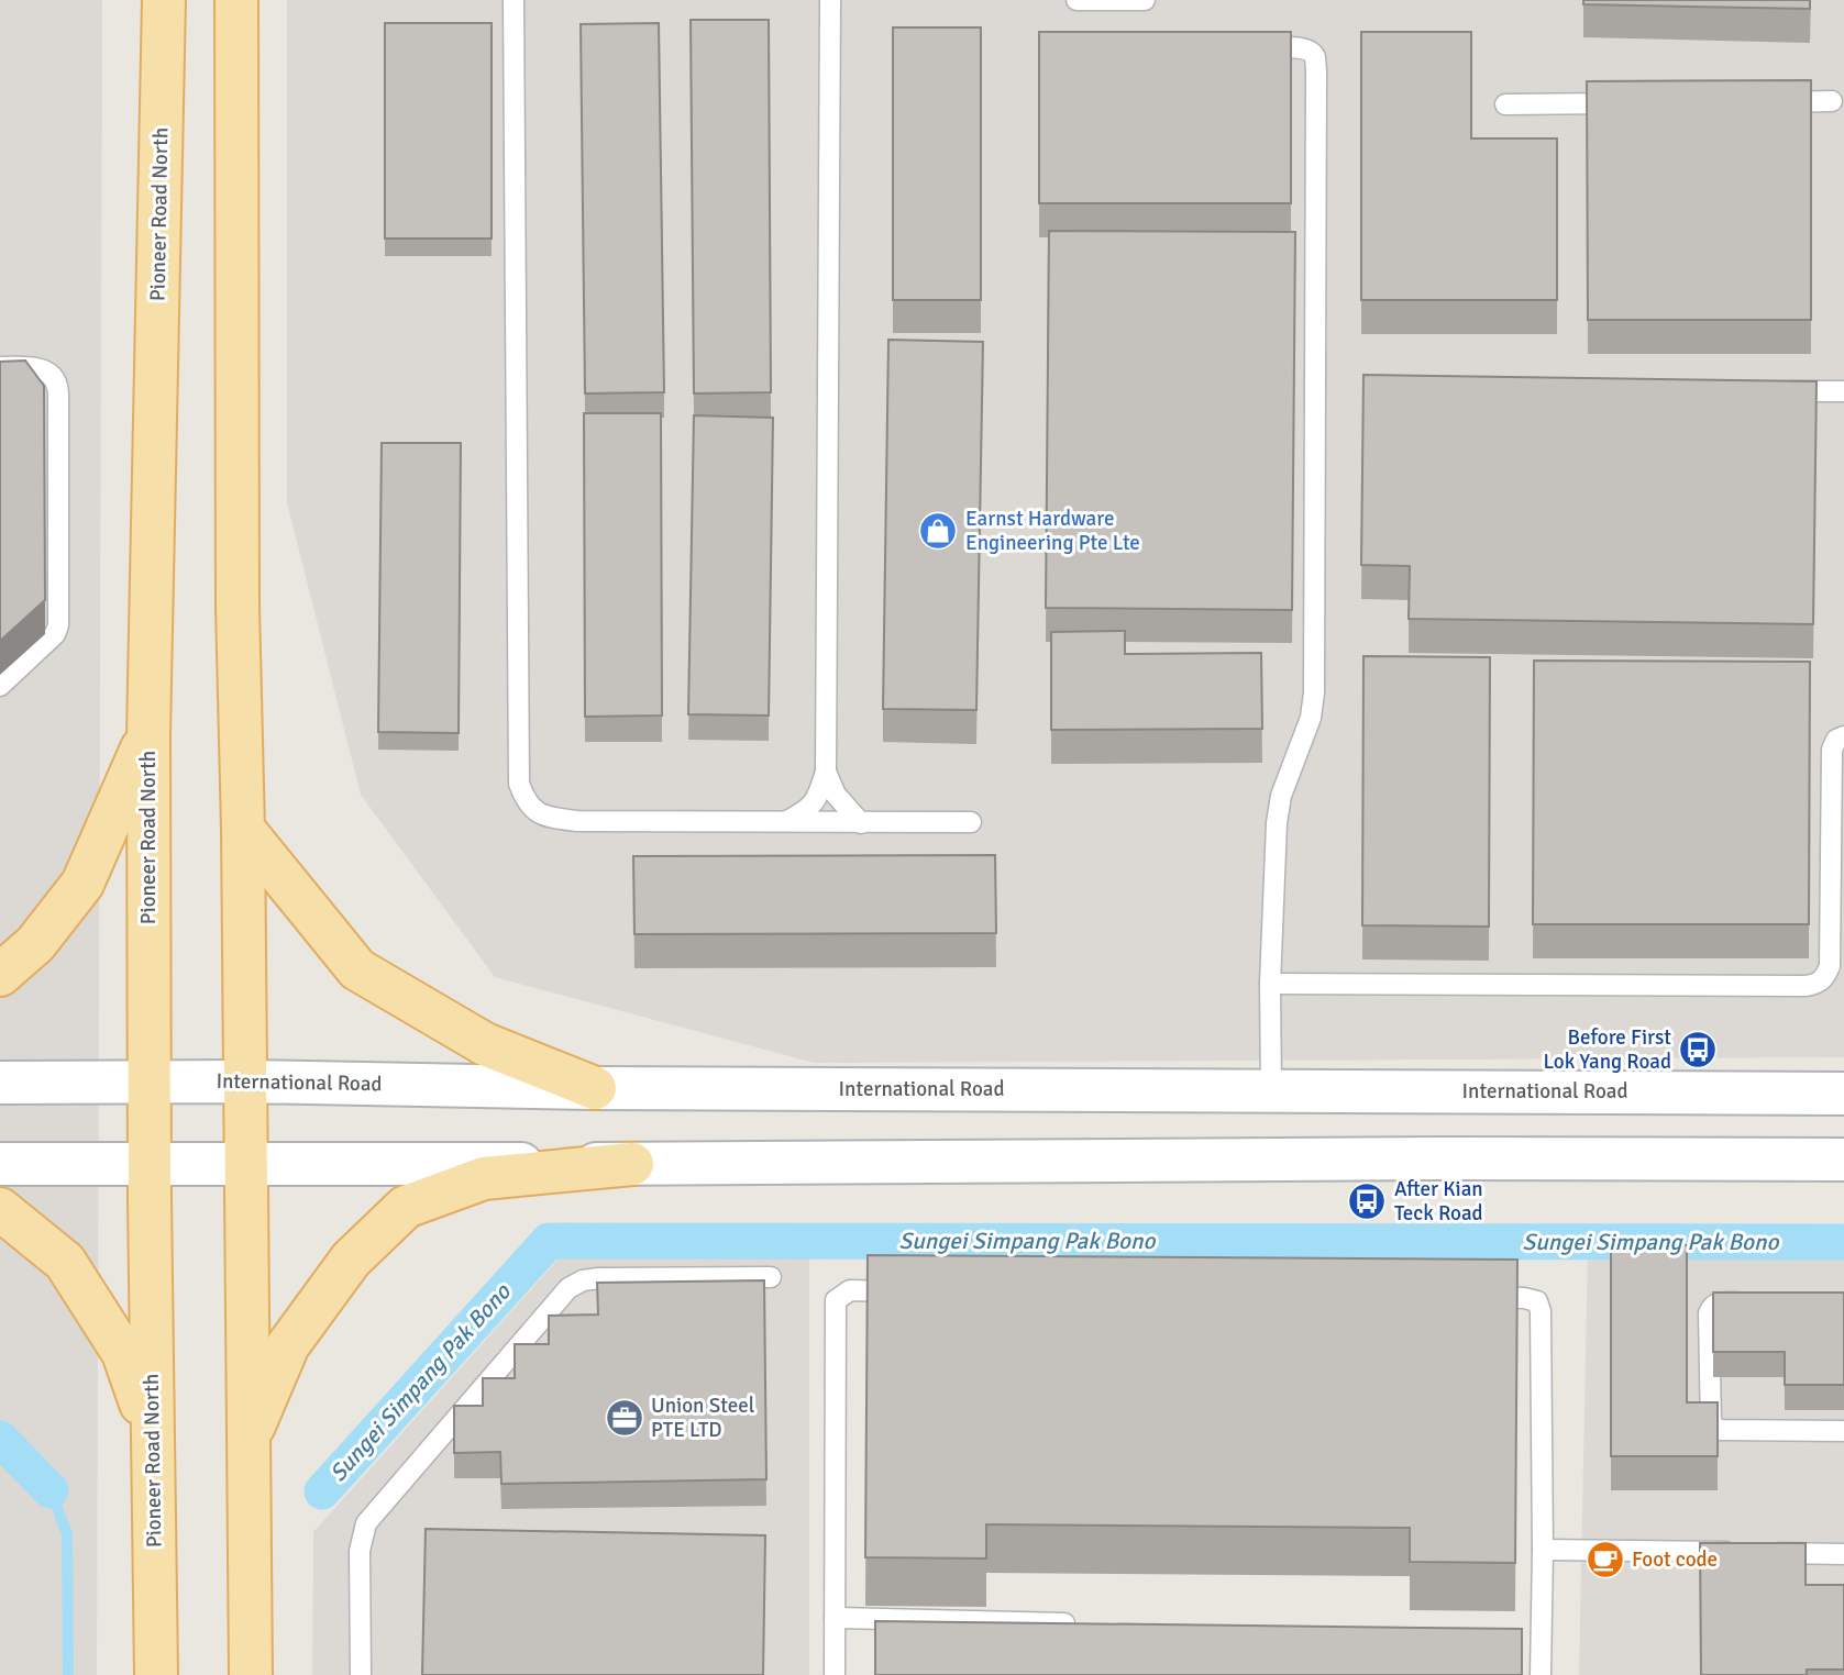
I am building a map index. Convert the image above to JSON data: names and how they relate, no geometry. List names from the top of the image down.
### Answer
{
  "streets": {
    "main road": ["Pioneer Road North", "International Road"]
  },
  "crossings": [
    ["Pioneer Road North", "International Road"]
  ],
  "water": ["Sungei Simpang Pak Bono"],
  "places": {
    "shop": ["Earnst Hardware Engineering Pte Lte"],
    "bus stop": ["Before First Lok Yang Road", "After Kian Teck Road"],
    "office": ["Union Steel PTE LTD"],
    "cafe": ["Foot code"]
  }
}
